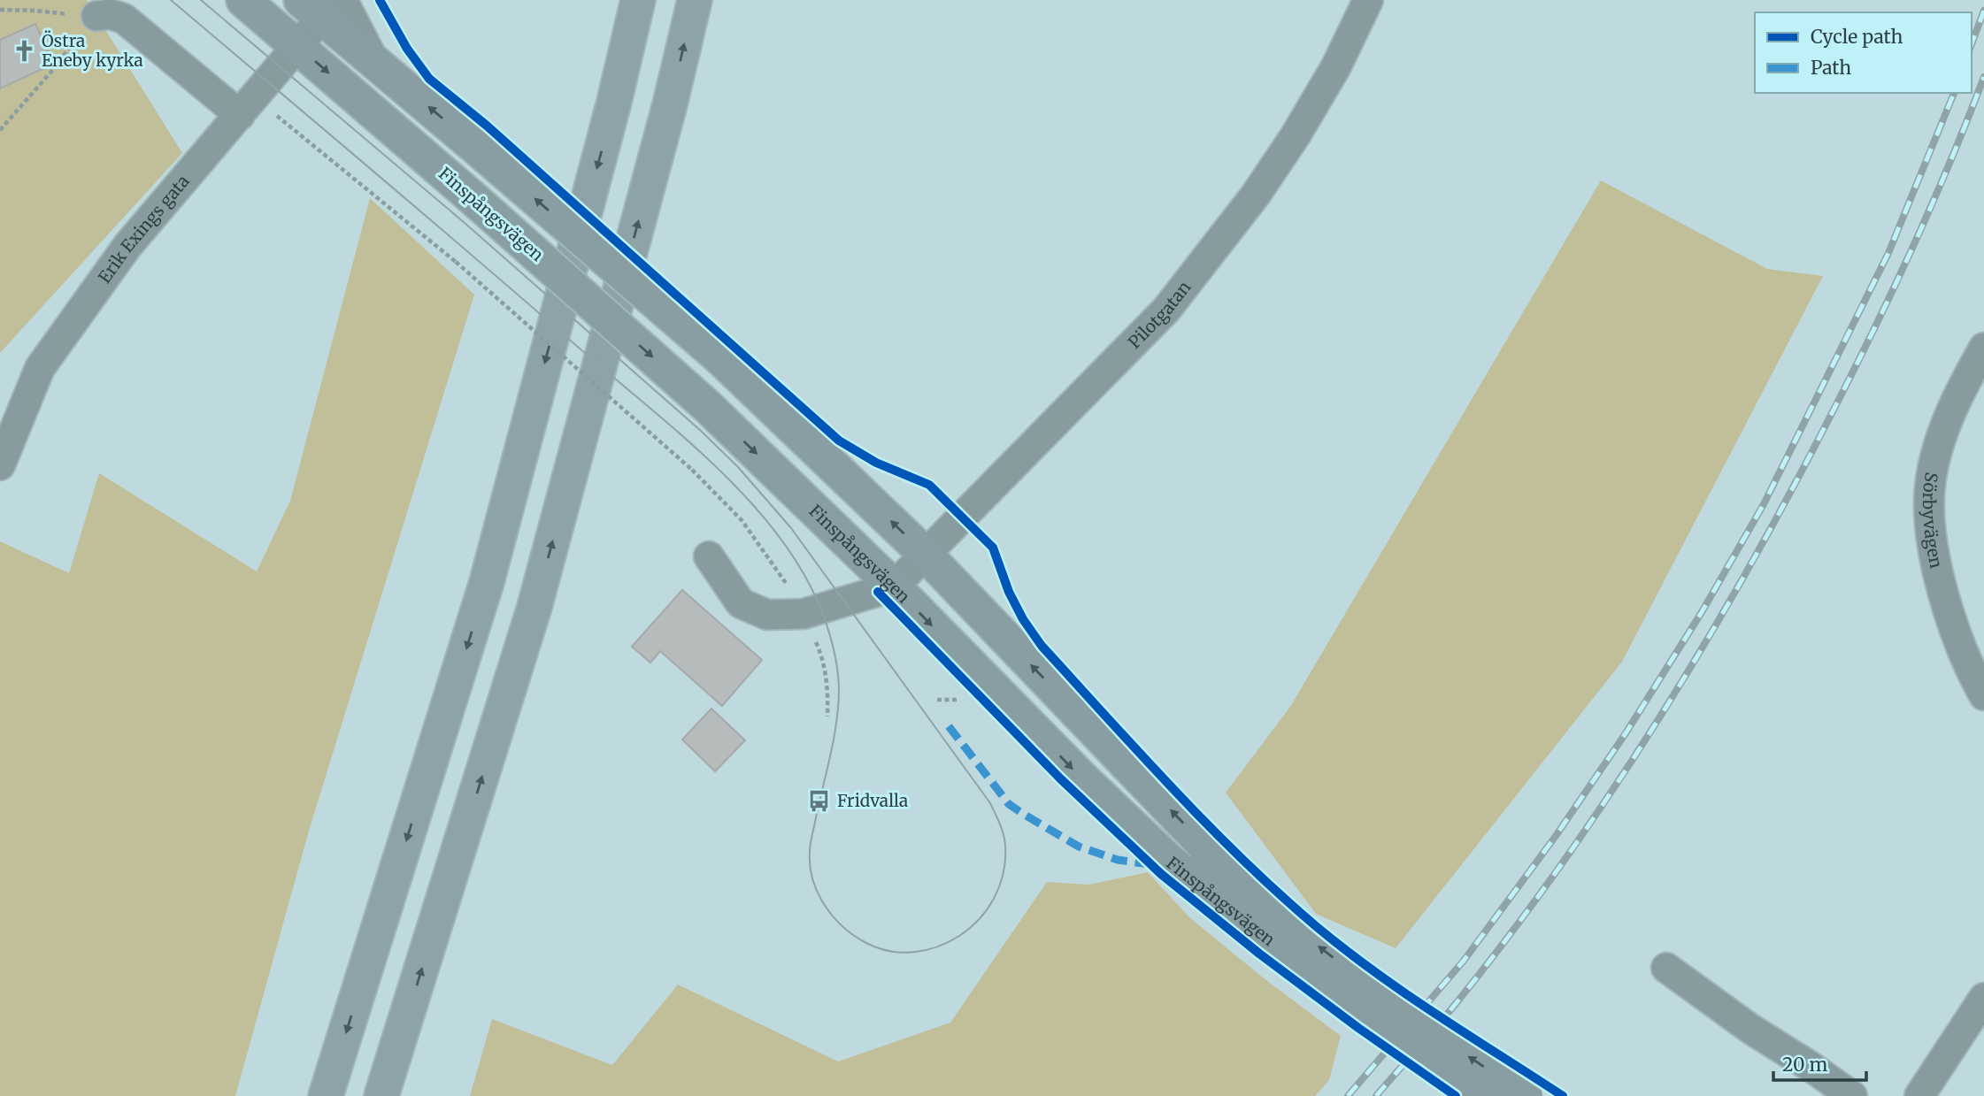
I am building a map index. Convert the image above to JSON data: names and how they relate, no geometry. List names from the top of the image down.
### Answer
{
  "streets": {
    "main road": ["Finspångsvägen"],
    "street": ["Erik Exings gata", "Pilotgatan", "Sörbyvägen"]
  },
  "crossings": [
    ["Finspångsvägen", "Erik Exings gata"],
    ["Finspångsvägen", "Pilotgatan"]
  ],
  "places": {
    "church": ["Östra Eneby kyrka"],
    "bus stop": ["Fridvalla"]
  },
  "legend": ["Cycle path", "Path"],
  "scale_bar": "20 m"
}
